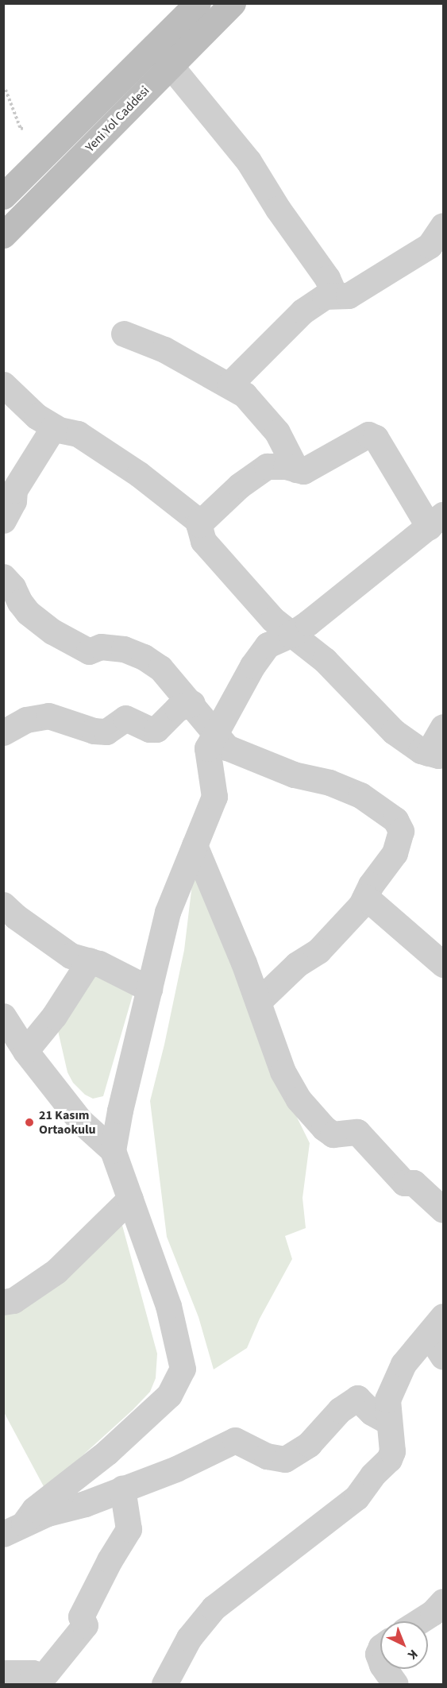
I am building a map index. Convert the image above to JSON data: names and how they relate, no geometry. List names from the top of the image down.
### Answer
{
  "streets": {
    "main road": ["Yeni Yol Caddesi"]
  },
  "places": ["21 Kasım Ortaokulu"],
  "north": "bottom right"
}
